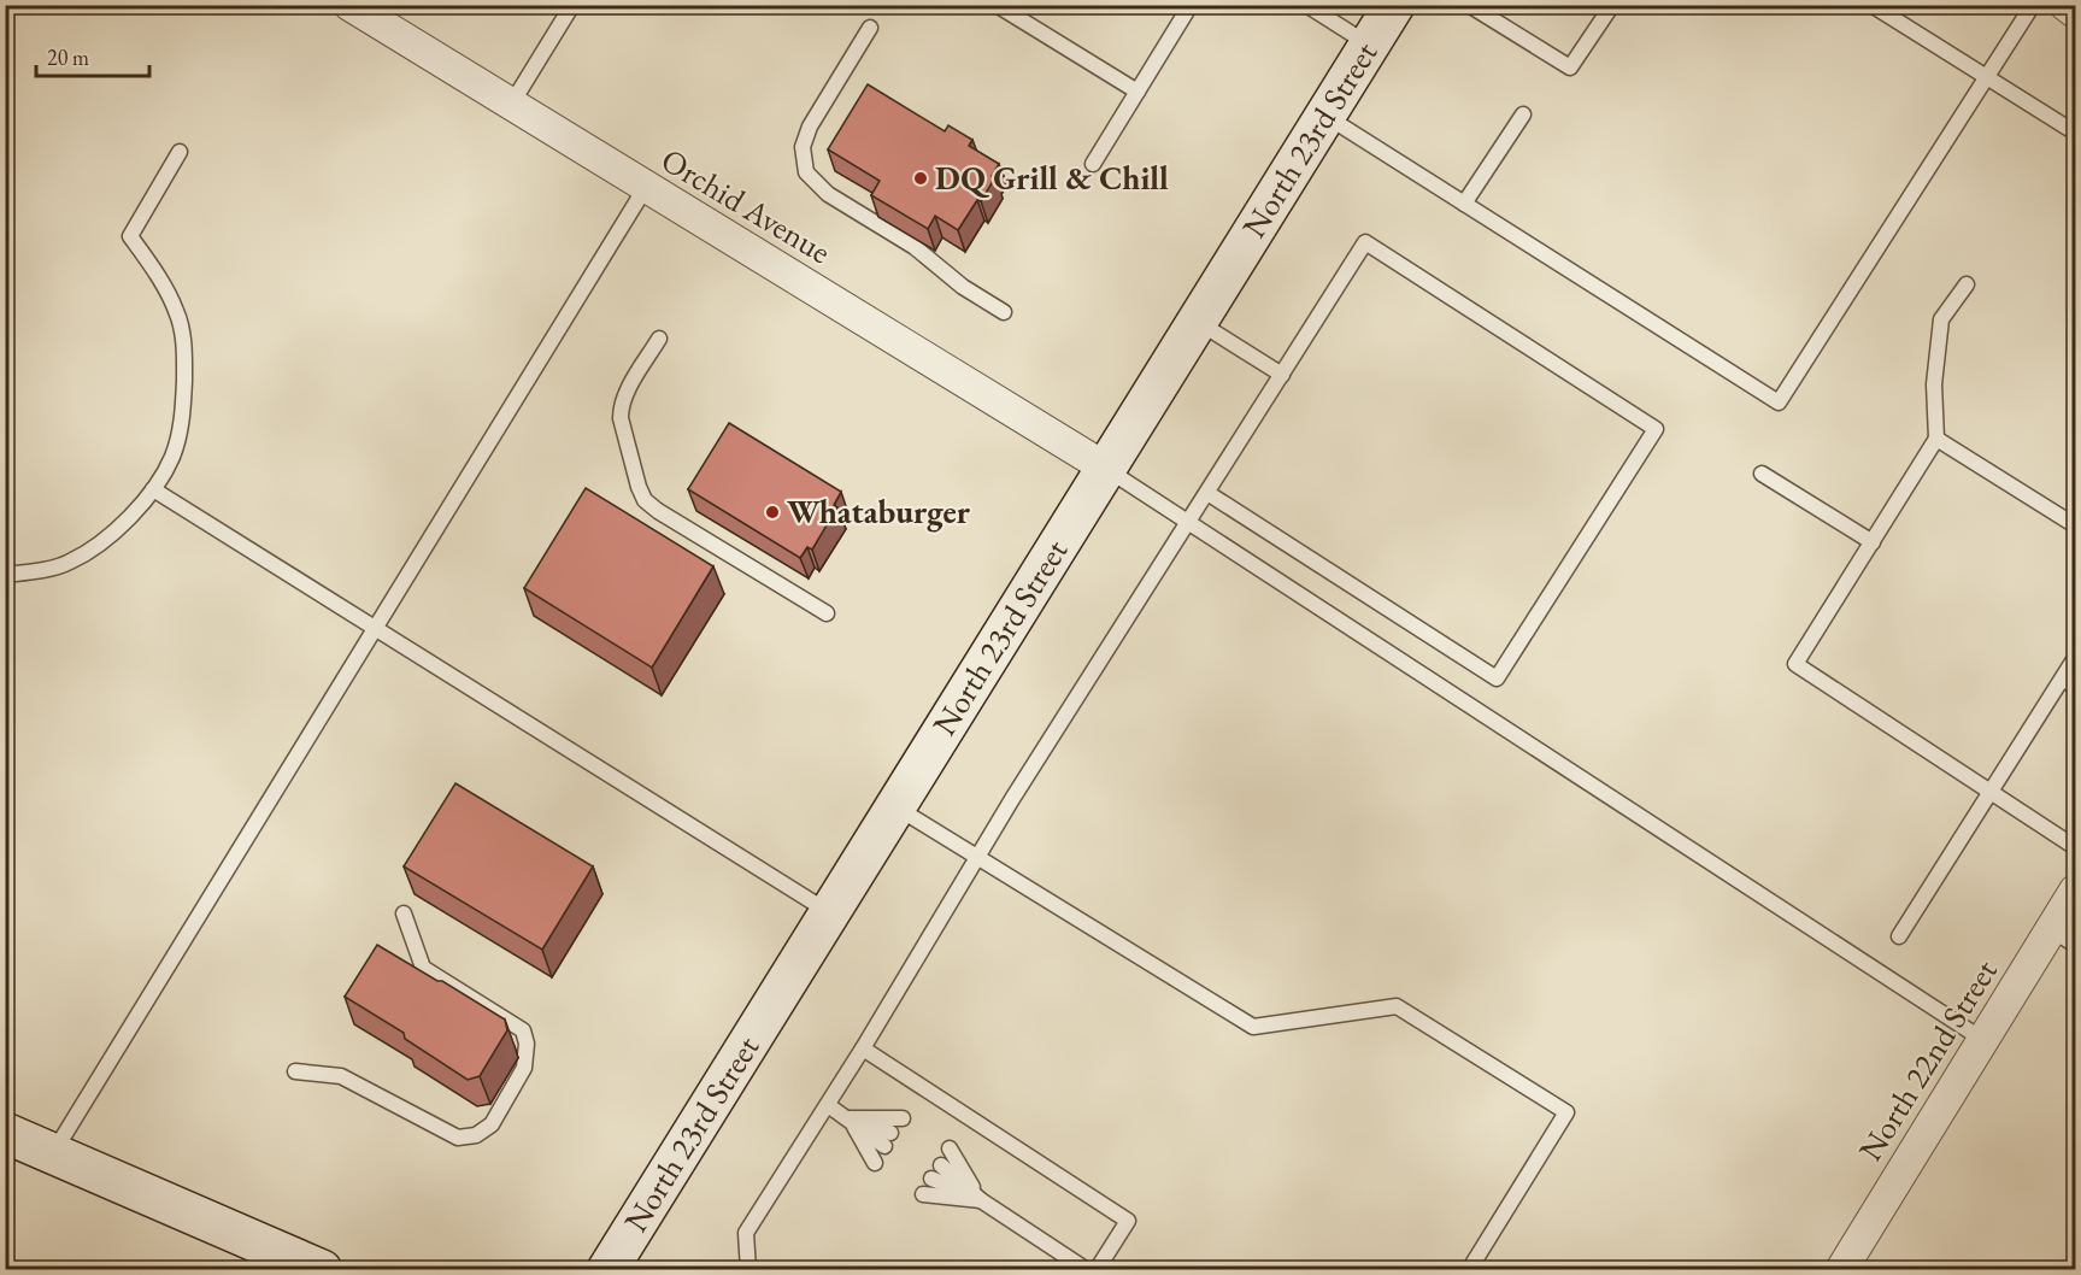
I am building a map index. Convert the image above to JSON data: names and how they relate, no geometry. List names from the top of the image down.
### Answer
{
  "streets": {
    "main road": ["North 23rd Street"],
    "street": ["Orchid Avenue", "North 22nd Street"]
  },
  "crossings": [
    ["North 23rd Street", "Orchid Avenue"]
  ],
  "places": ["DQ Grill & Chill", "Whataburger"],
  "scale_bar": "20 m"
}
